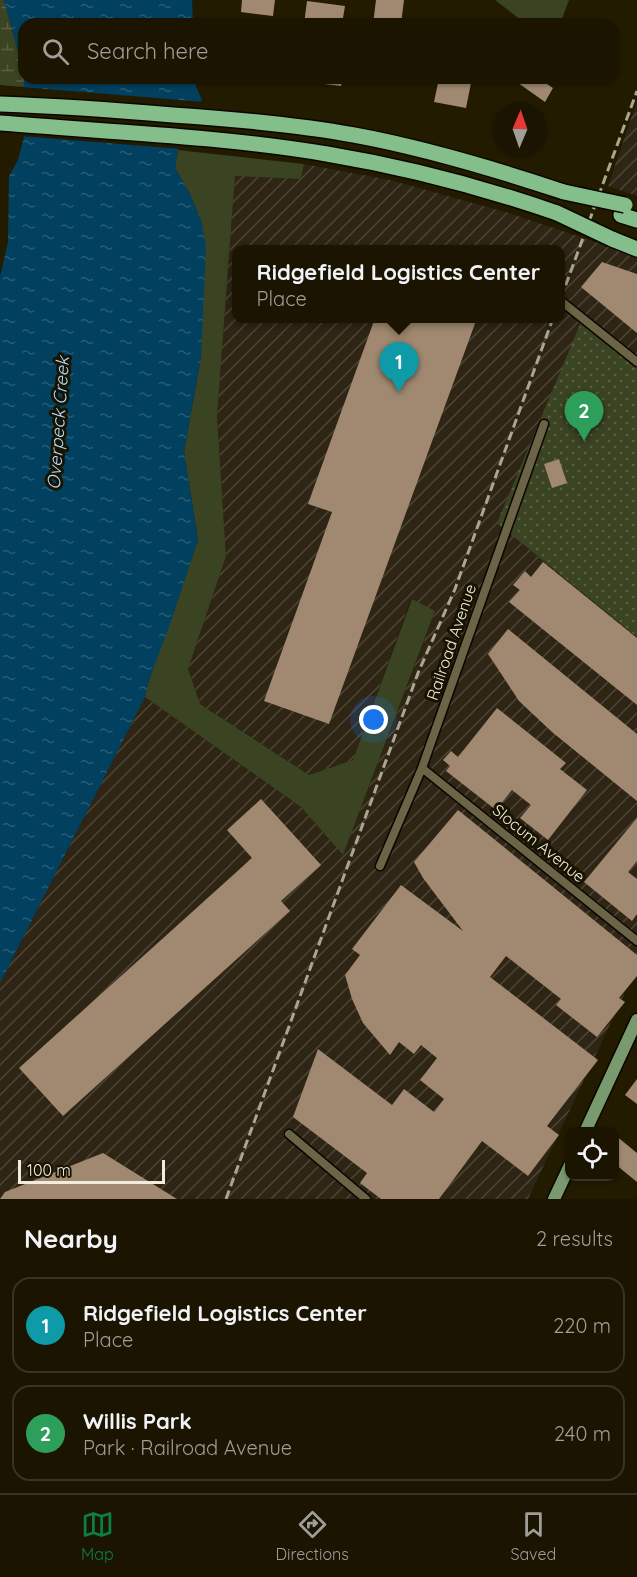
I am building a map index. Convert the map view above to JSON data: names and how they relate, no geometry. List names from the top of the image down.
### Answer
{
  "streets": {
    "street": ["Railroad Avenue", "Slocum Avenue"]
  },
  "crossings": [
    ["Railroad Avenue", "Slocum Avenue"]
  ],
  "water": ["Overpeck Creek"],
  "scale_bar": "100 m",
  "north": "top",
  "page": {
    "search": "Search here",
    "popup": ["Ridgefield Logistics Center", "Place"],
    "pins": ["1", "2"],
    "scale": "100 m",
    "heading": ["Nearby", "2 results"],
    "list": [
      {
        "mark": "1",
        "name": "Ridgefield Logistics Center",
        "note": "Place",
        "value": "220 m"
      },
      {
        "mark": "2",
        "name": "Willis Park",
        "note": "Park · Railroad Avenue",
        "value": "240 m"
      }
    ],
    "nav": ["Map", "Directions", "Saved"]
  }
}
